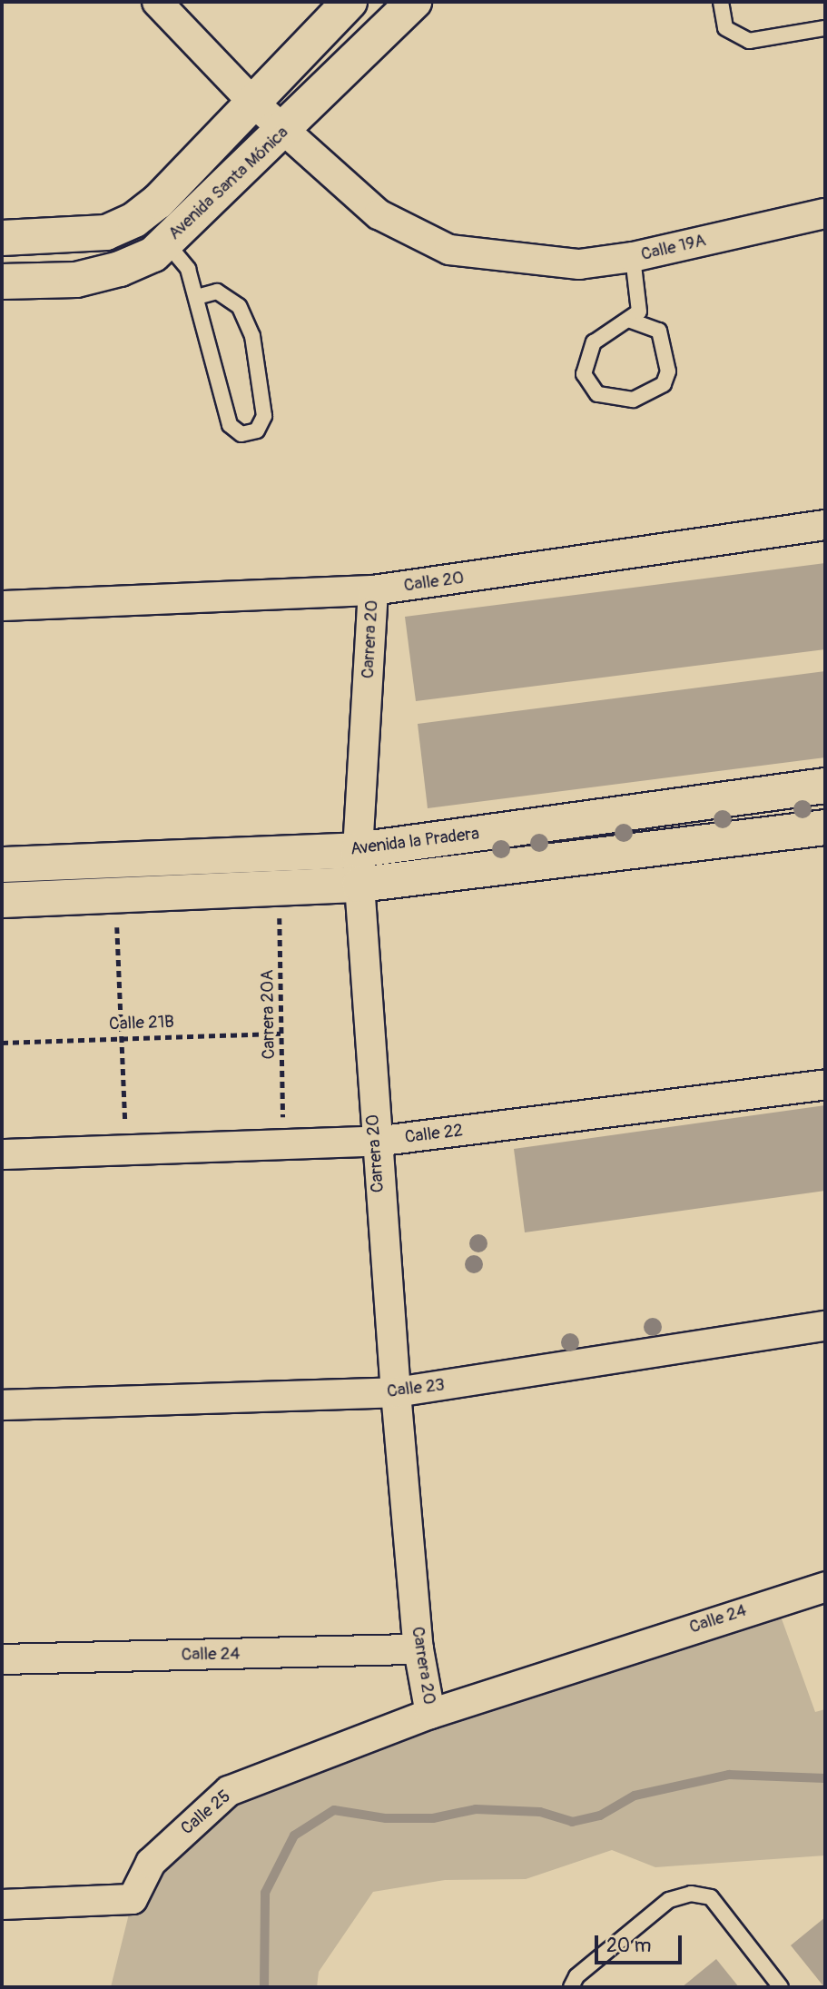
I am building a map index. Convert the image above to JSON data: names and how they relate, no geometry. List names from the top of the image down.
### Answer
{
  "streets": {
    "street": [
      "Avenida Santa Mónica",
      "Calle 19A",
      "Calle 20",
      "Carrera 20",
      "Avenida la Pradera",
      "Calle 22",
      "Calle 23",
      "Calle 24",
      "Calle 25"
    ],
    "path": ["Carrera 20A", "Calle 21B"]
  },
  "crossings": [
    ["Avenida Santa Mónica", "Calle 19A"],
    ["Calle 20", "Carrera 20"],
    ["Carrera 20", "Avenida la Pradera"],
    ["Carrera 20", "Calle 22"],
    ["Carrera 20", "Calle 23"],
    ["Carrera 20", "Calle 24"],
    ["Carrera 20", "Calle 25"],
    ["Avenida la Pradera", "Carrera 20A"],
    ["Carrera 20A", "Calle 21B"],
    ["Carrera 20A", "Calle 22"],
    ["Calle 24", "Calle 25"]
  ],
  "scale_bar": "20 m"
}
